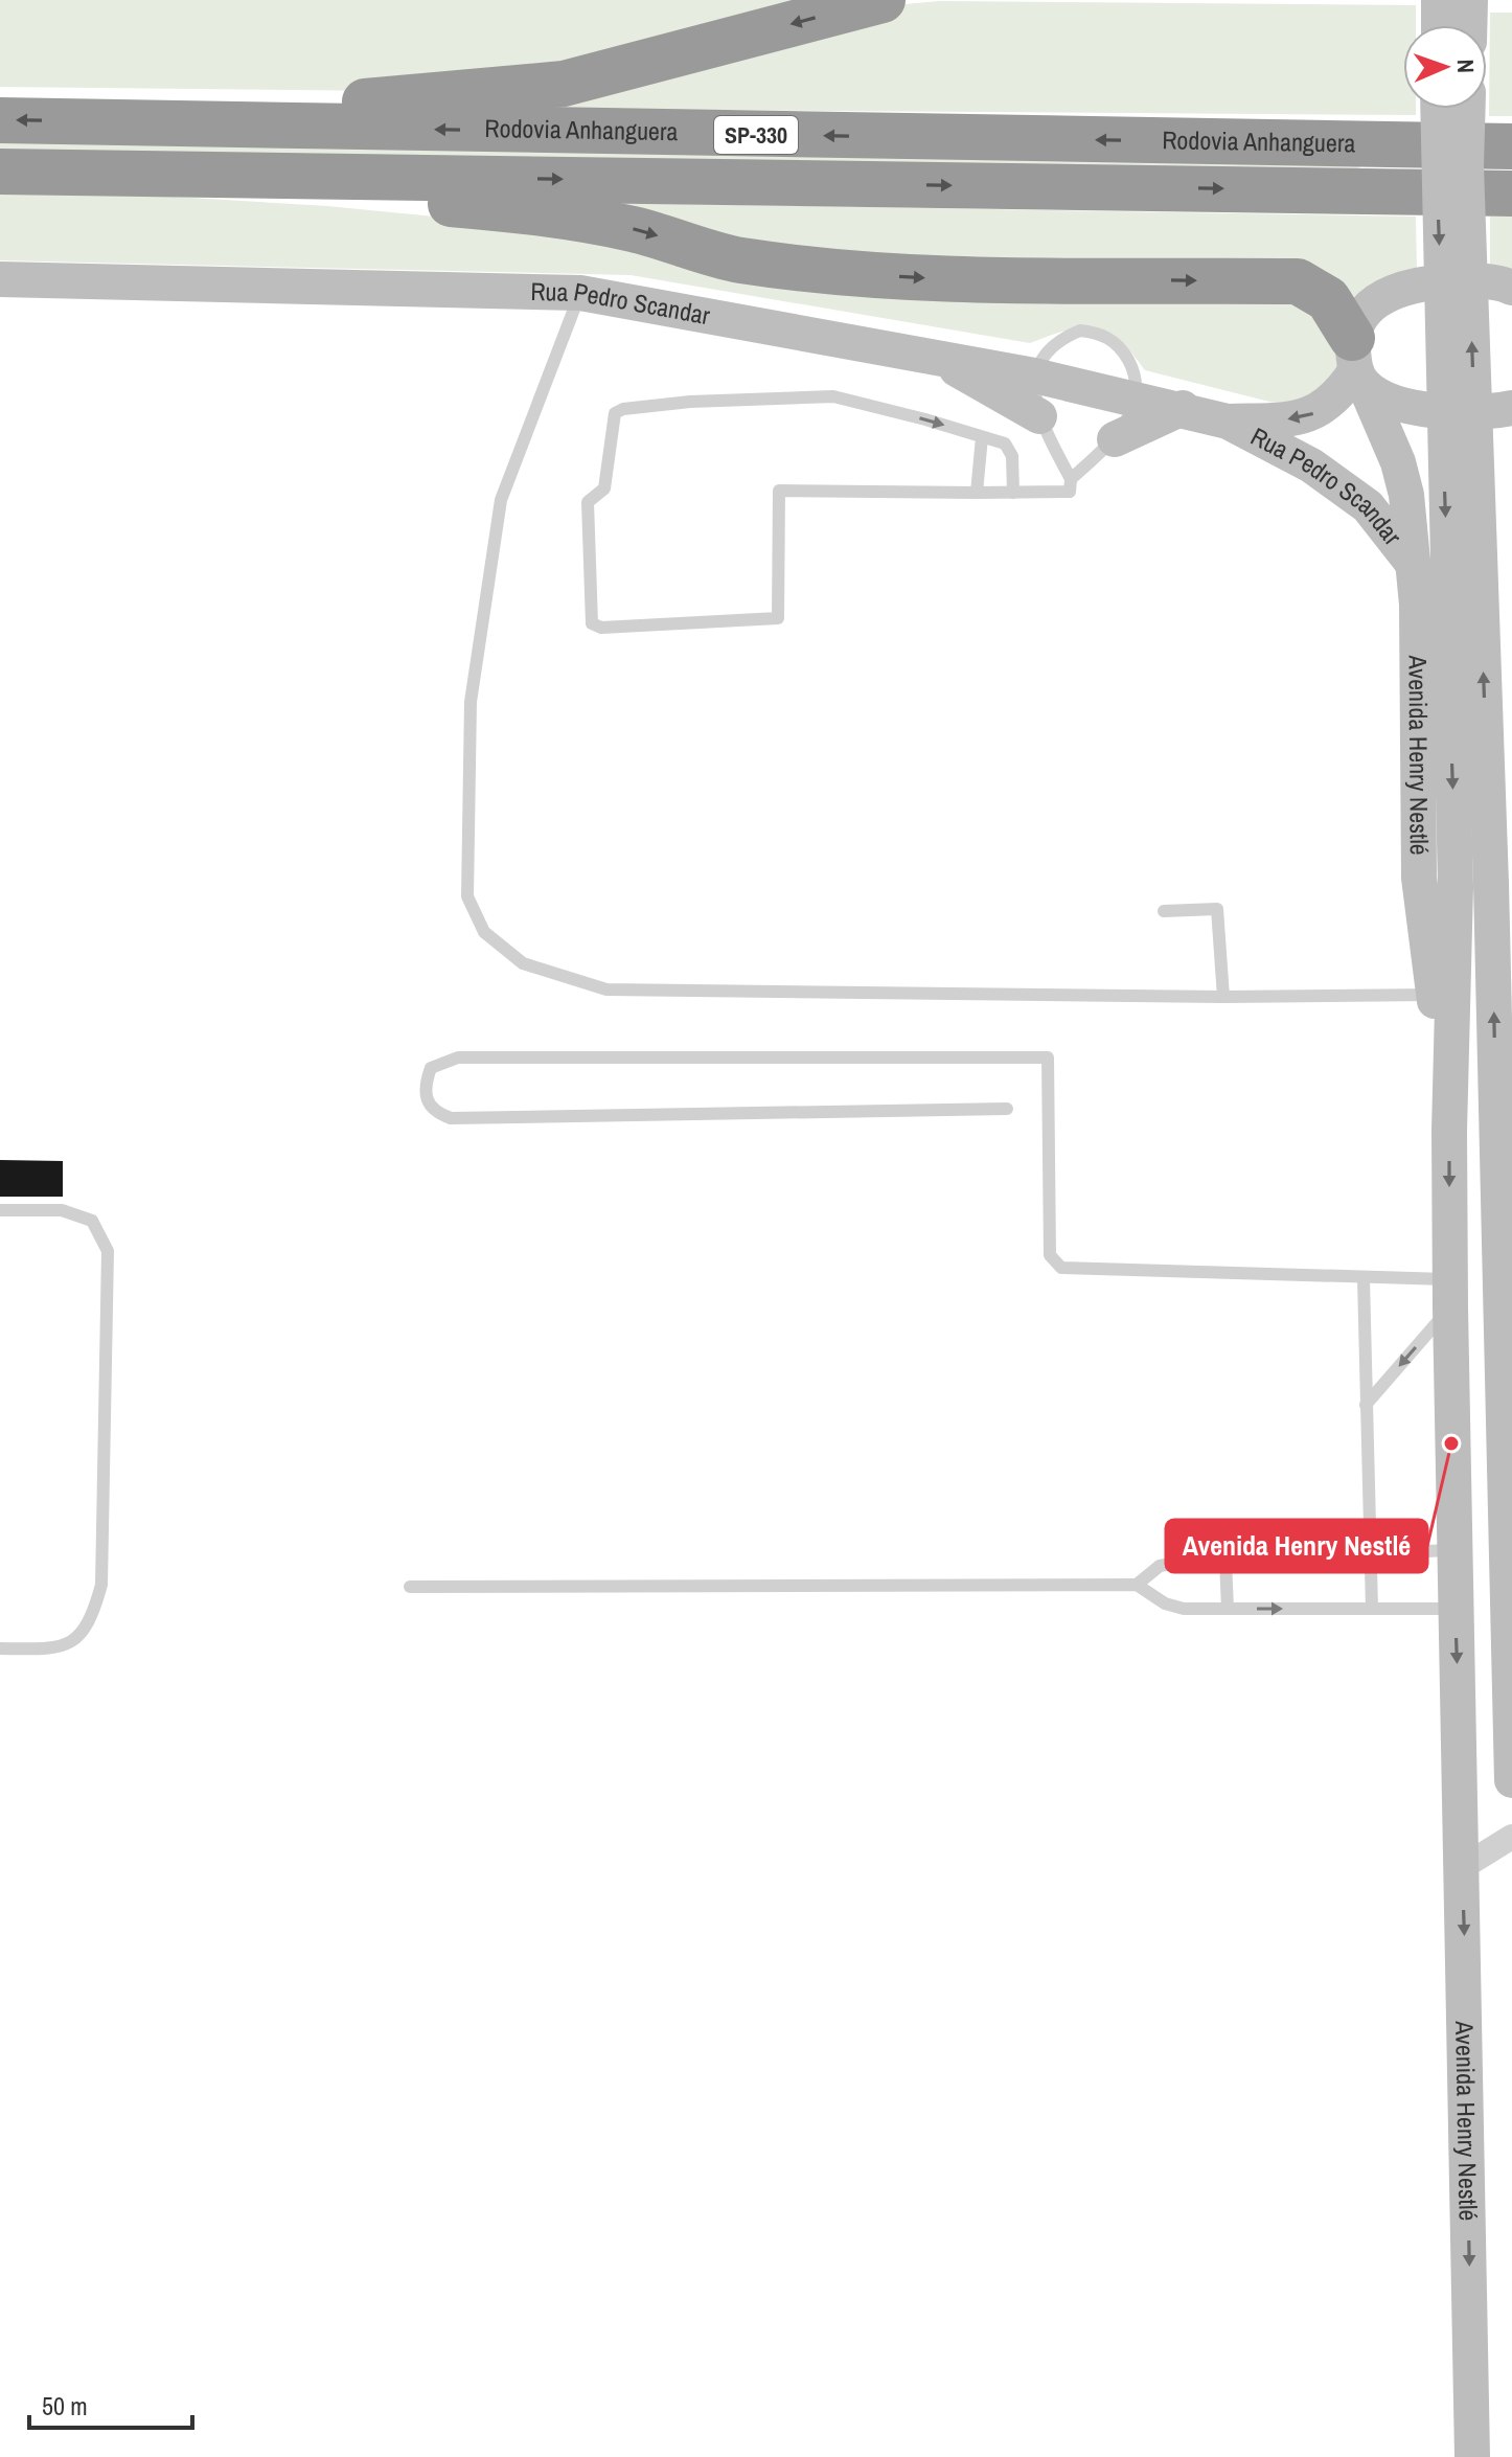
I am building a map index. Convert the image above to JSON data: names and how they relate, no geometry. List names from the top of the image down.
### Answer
{
  "streets": {
    "highway": ["Rodovia Anhanguera", "SP-330"],
    "street": ["Rua Pedro Scandar", "Avenida Henry Nestlé"]
  },
  "crossings": [
    ["Rua Pedro Scandar", "Avenida Henry Nestlé"]
  ],
  "places": ["Avenida Henry Nestlé"],
  "scale_bar": "50 m",
  "north": "right"
}
